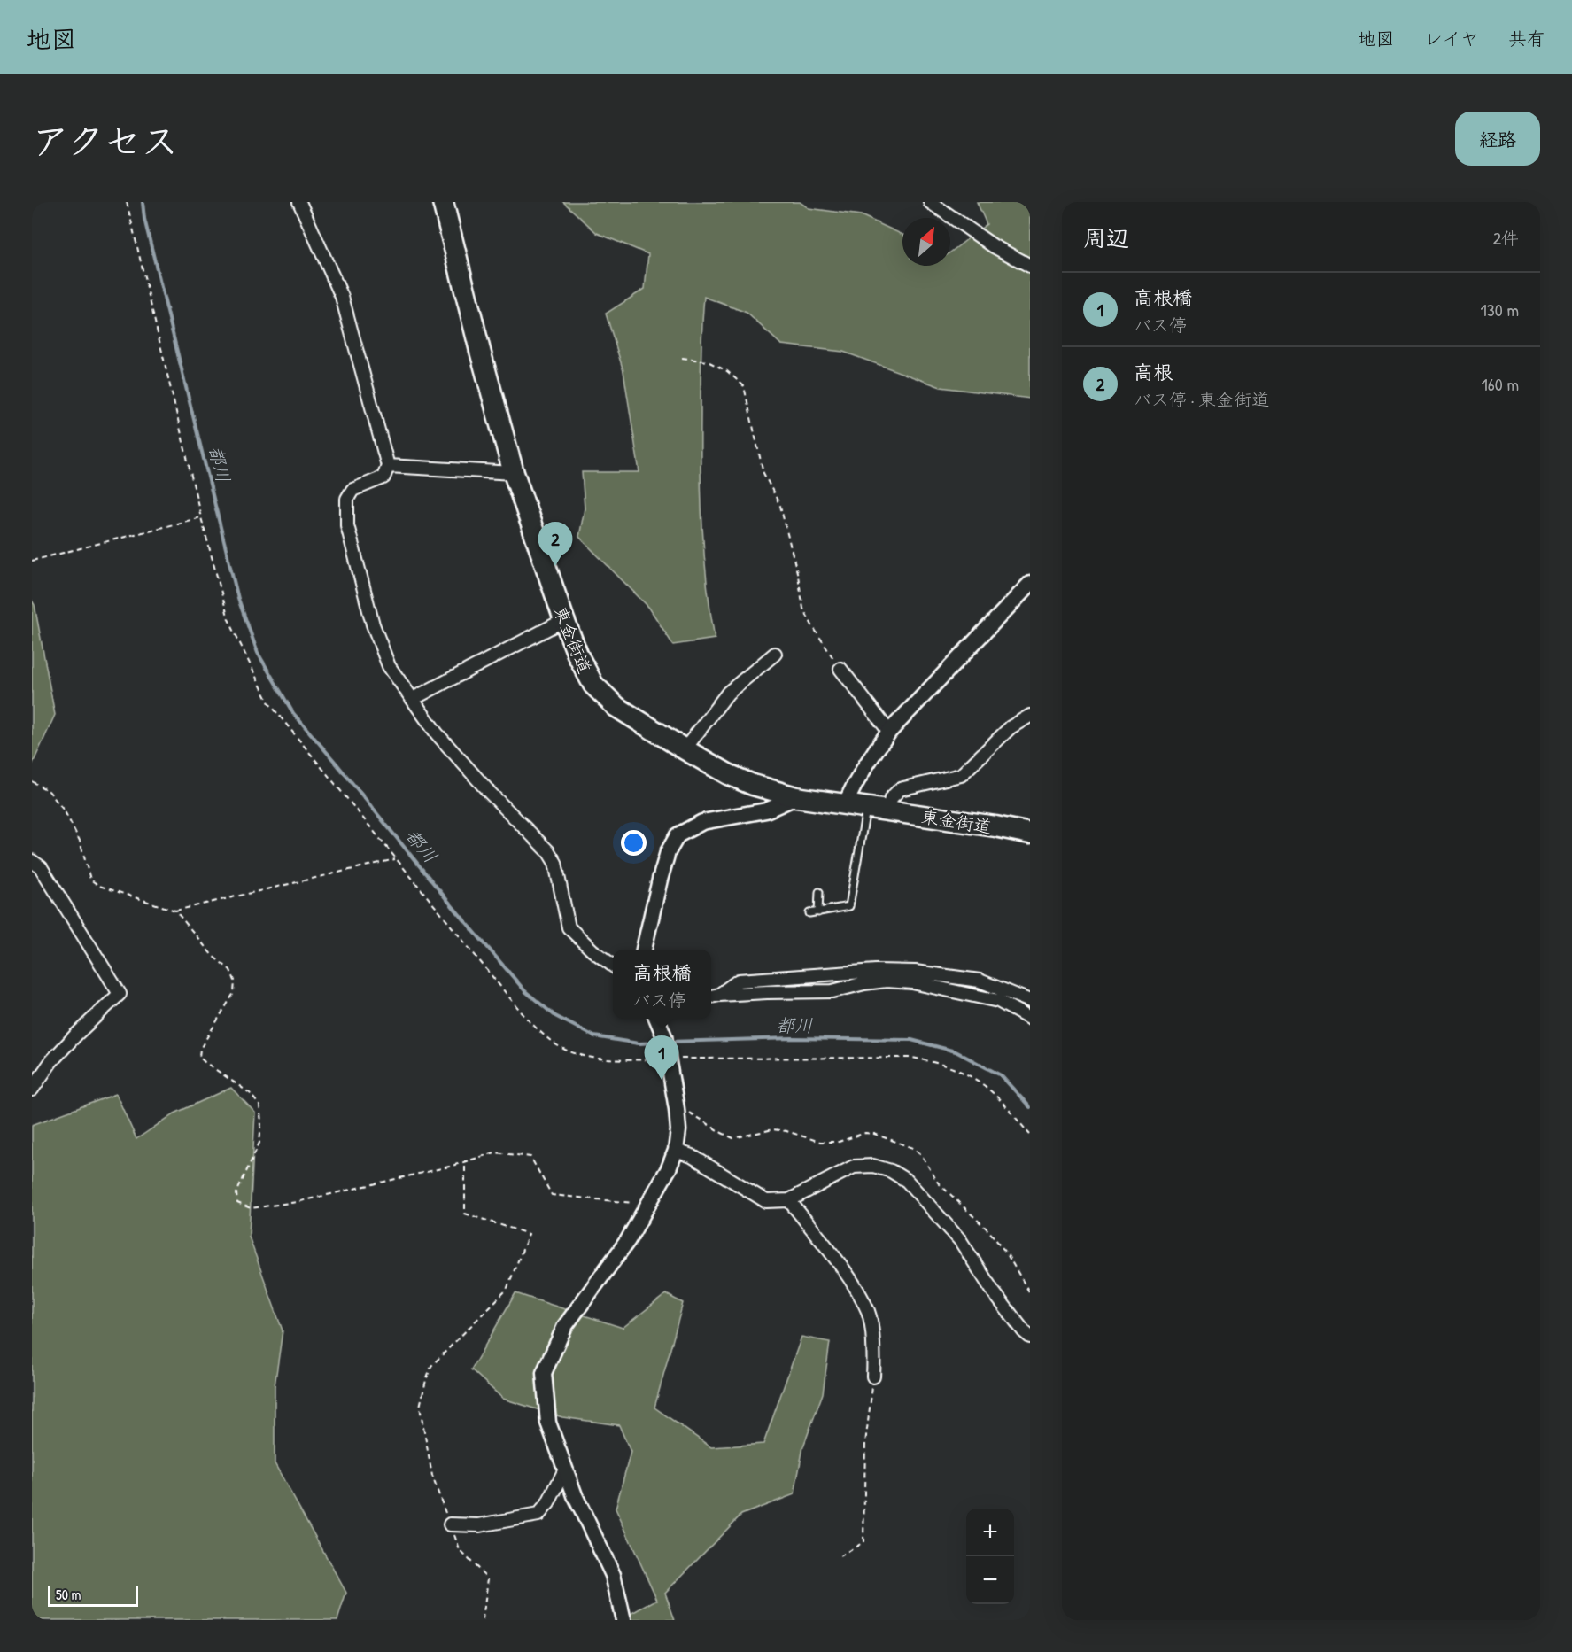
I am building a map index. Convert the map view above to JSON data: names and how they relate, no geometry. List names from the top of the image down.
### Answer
{
  "streets": {
    "highway": ["東金街道"]
  },
  "water": ["都川"],
  "scale_bar": "50 m",
  "north": "top right",
  "page": {
    "header": "地図",
    "nav": ["地図", "レイヤ", "共有"],
    "title": "アクセス",
    "buttons": "経路",
    "heading": ["周辺", "2件"],
    "list": [
      {
        "mark": "1",
        "name": "高根橋",
        "note": "バス停",
        "value": "130 m"
      },
      {
        "mark": "2",
        "name": "高根",
        "note": "バス停 · 東金街道",
        "value": "160 m"
      }
    ],
    "pins": ["2", "1"],
    "popup": ["高根橋", "バス停"],
    "map_buttons": ["+", "−"],
    "scale": "50 m"
  }
}
